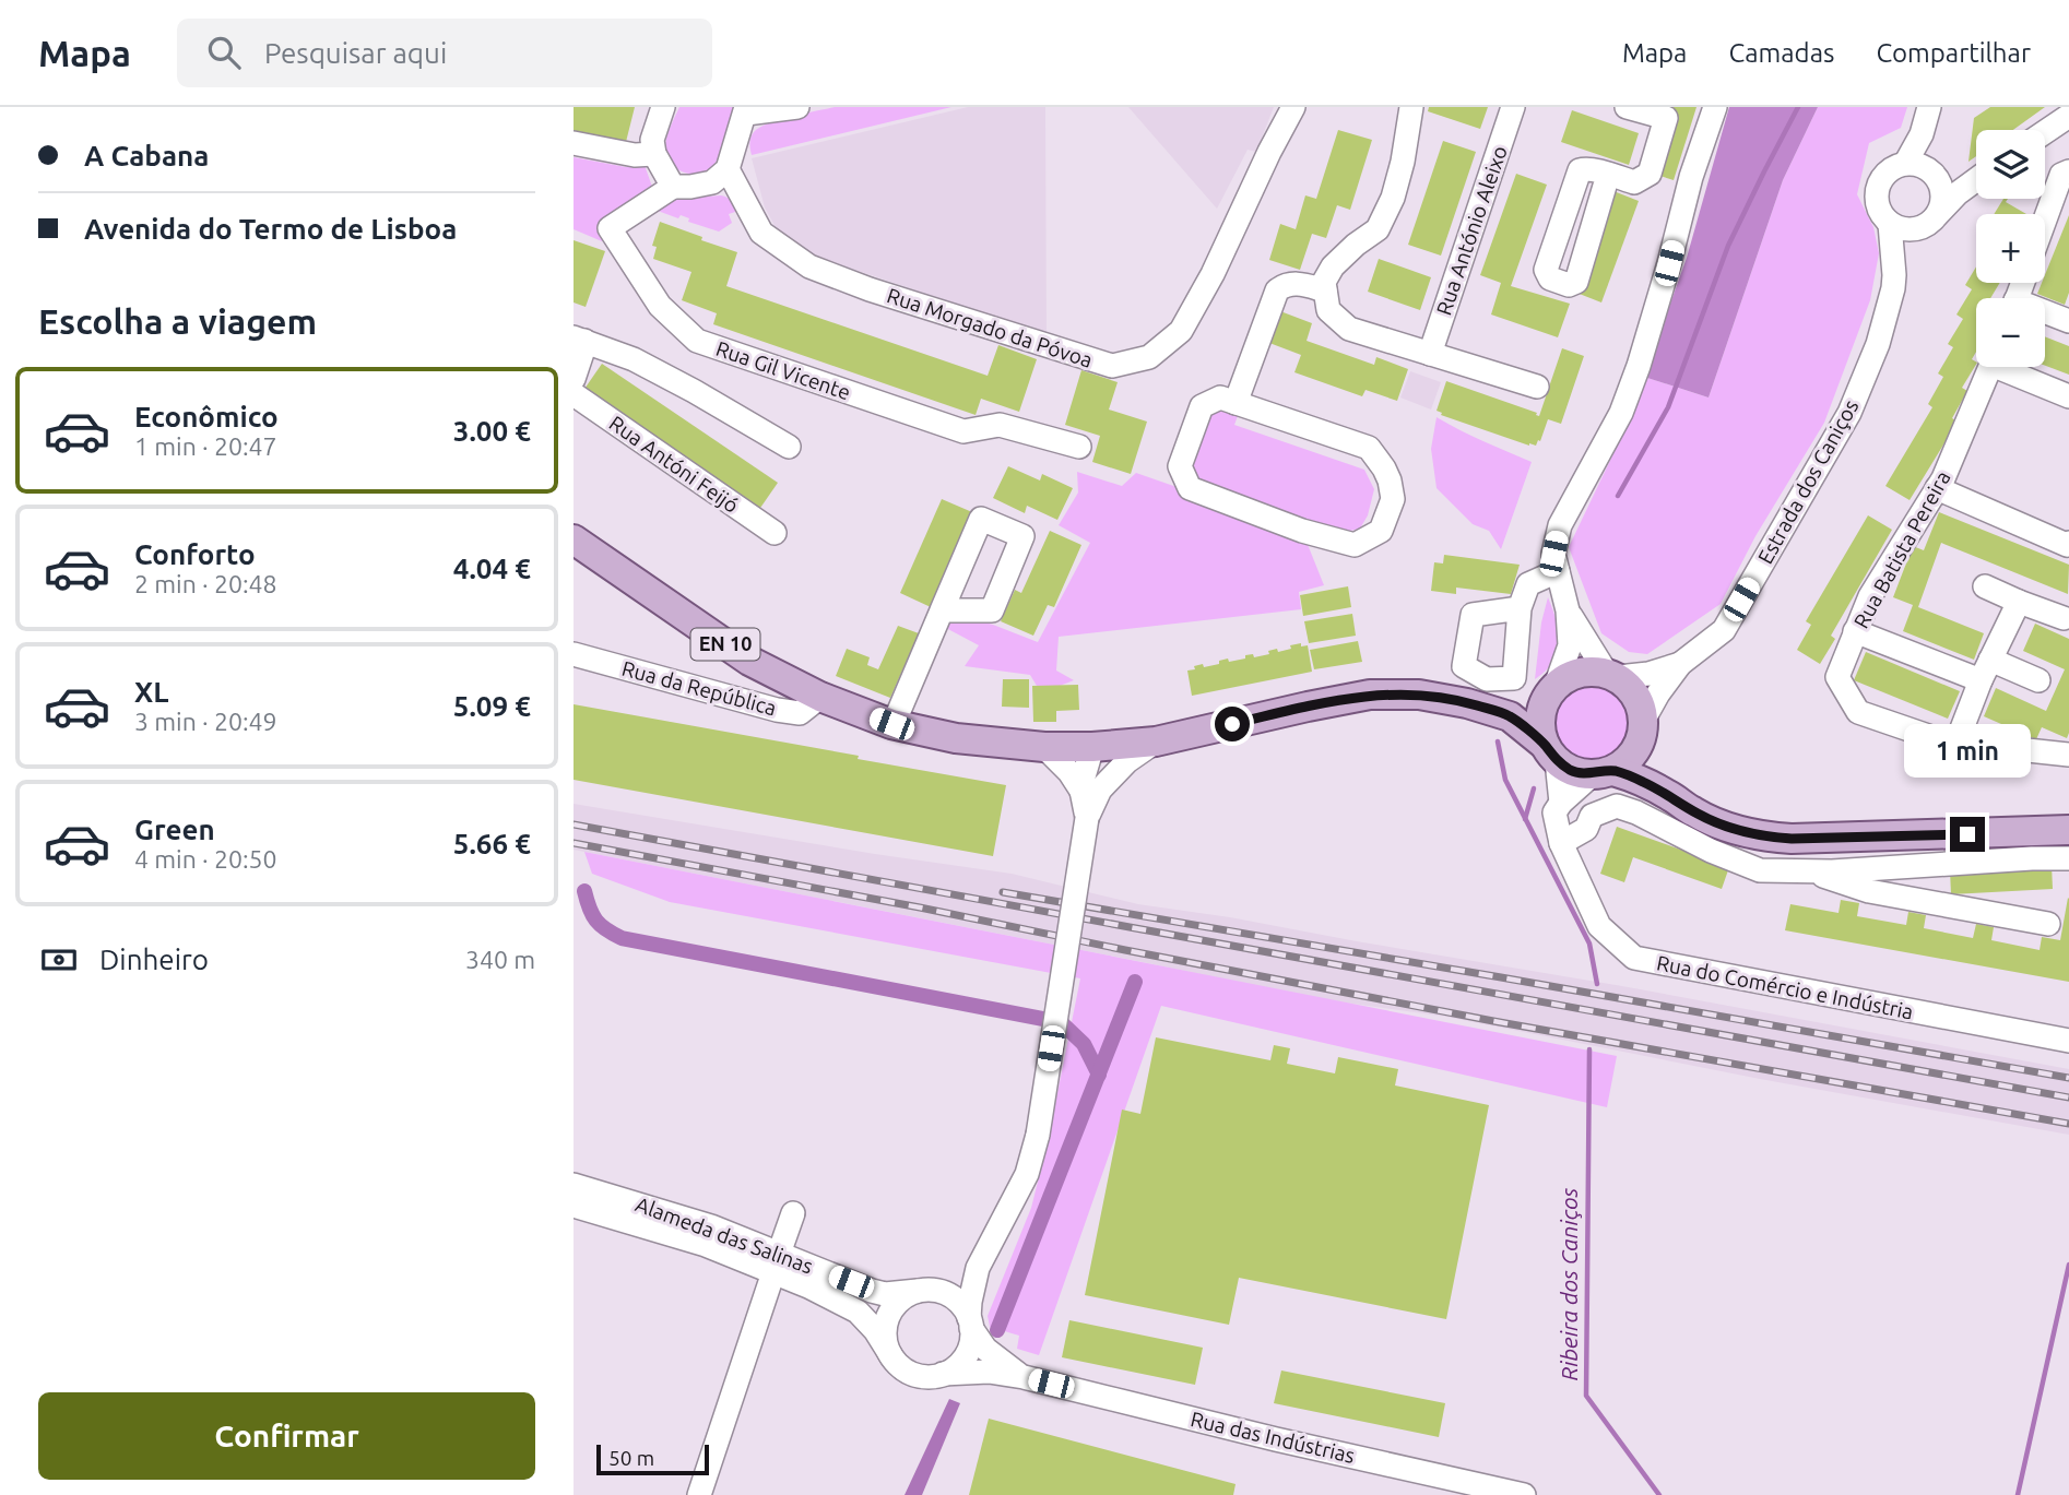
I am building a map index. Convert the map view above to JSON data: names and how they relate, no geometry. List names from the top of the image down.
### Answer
{
  "streets": {
    "main road": ["EN 10"],
    "street": [
      "Rua António Aleixo",
      "Rua Morgado da Póvoa",
      "Rua Gil Vicente",
      "Rua Antóni Feijó",
      "Estrada dos Caniços",
      "Rua Batista Pereira",
      "Rua da República",
      "Rua do Comércio e Indústria",
      "Alameda das Salinas",
      "Rua das Indústrias"
    ]
  },
  "crossings": [
    ["Estrada dos Caniços", "Rua do Comércio e Indústria"],
    ["EN 10", "Rua da República"],
    ["Alameda das Salinas", "Rua das Indústrias"]
  ],
  "water": ["Ribeira dos Caniços"],
  "scale_bar": "50 m",
  "page": {
    "header": "Mapa",
    "search": "Pesquisar aqui",
    "nav": ["Mapa", "Camadas", "Compartilhar"],
    "banner": ["A Cabana", "Avenida do Termo de Lisboa"],
    "map_buttons": ["+", "−"],
    "heading": "Escolha a viagem",
    "list": [
      {
        "name": "Econômico",
        "note": "1 min · 20:47",
        "value": "3.00 €"
      },
      {
        "name": "Conforto",
        "note": "2 min · 20:48",
        "value": "4.04 €"
      },
      {
        "name": "XL",
        "note": "3 min · 20:49",
        "value": "5.09 €"
      },
      {
        "name": "Green",
        "note": "4 min · 20:50",
        "value": "5.66 €"
      }
    ],
    "bubble": "1 min",
    "pay": ["Dinheiro", "340 m"],
    "buttons": "Confirmar",
    "scale": "50 m"
  }
}
